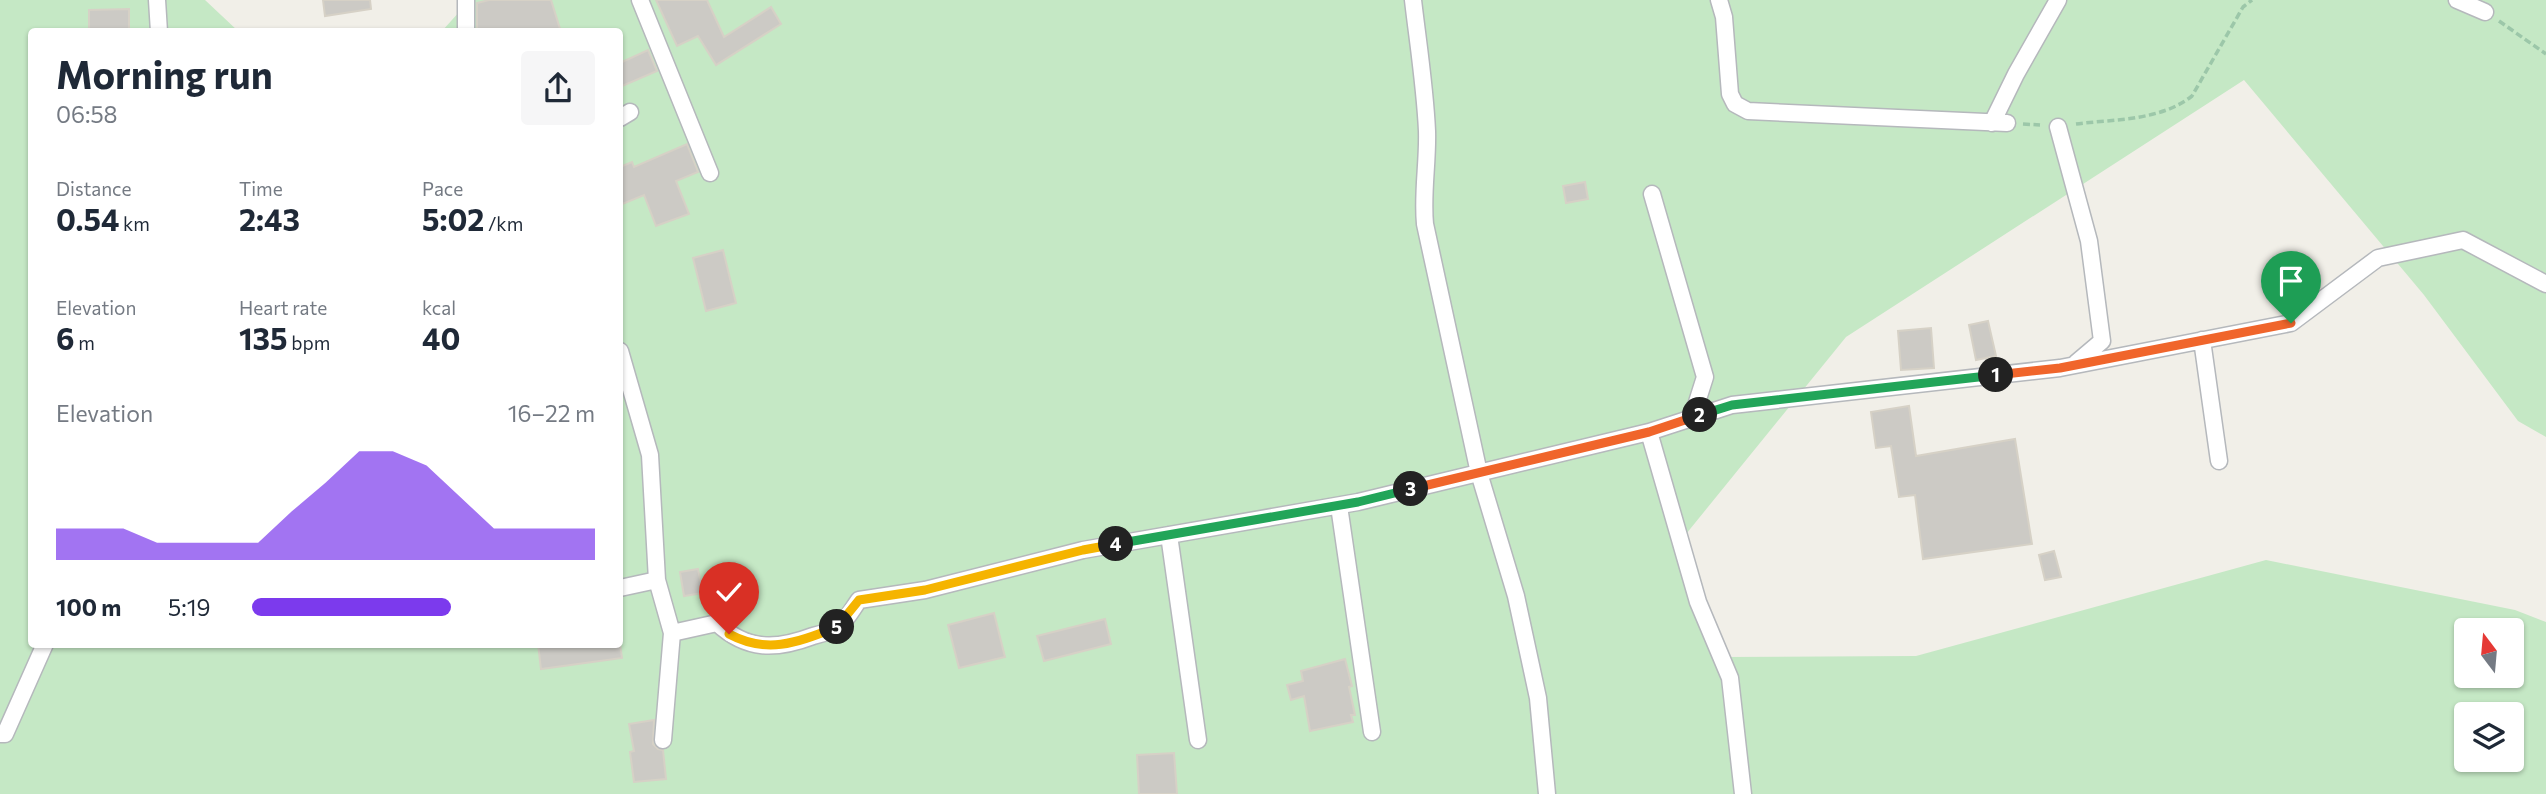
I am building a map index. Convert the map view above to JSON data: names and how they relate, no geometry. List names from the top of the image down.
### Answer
{
  "north": "top",
  "page": {
    "heading": ["Morning run", "06:58"],
    "stats": [
      ["Distance", "0.54 km"],
      ["Time", "2:43"],
      ["Pace", "5:02 /km"],
      ["Elevation", "6 m"],
      ["Heart rate", "135 bpm"],
      ["kcal", "40"]
    ],
    "pins": [
      "1",
      "2",
      "3",
      "4",
      "5"
    ],
    "chart": ["Elevation", "16–22 m"],
    "list": [
      {
        "name": "100 m",
        "note": "5:19"
      }
    ]
  }
}
